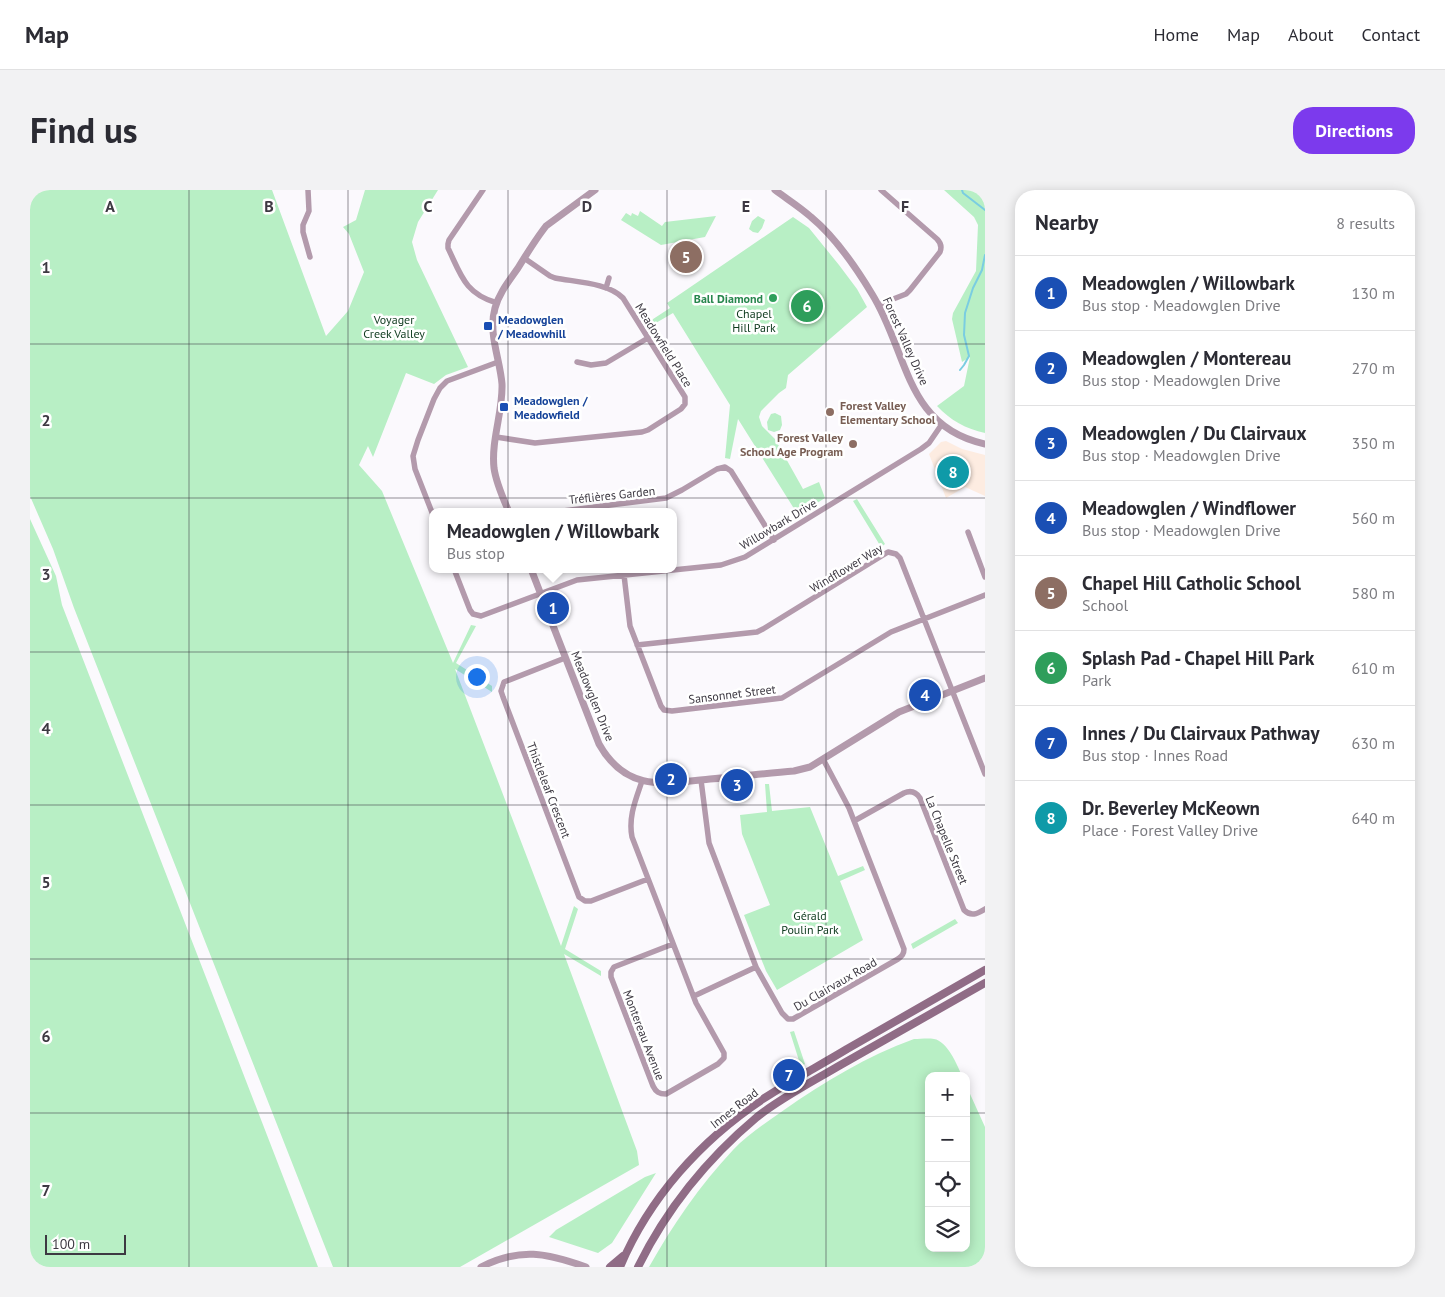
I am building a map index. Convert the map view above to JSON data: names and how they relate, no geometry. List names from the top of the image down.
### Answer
{
  "streets": {
    "main road": ["Innes Road"],
    "street": [
      "Forest Valley Drive",
      "Meadowfield Place",
      "Tréflières Garden",
      "Willowbark Drive",
      "Windflower Way",
      "Sansonnet Street",
      "Meadowglen Drive",
      "Thistleleaf Crescent",
      "La Chapelle Street",
      "Du Clairvaux Road",
      "Montereau Avenue"
    ]
  },
  "crossings": [
    ["Forest Valley Drive", "Willowbark Drive"],
    ["Tréflières Garden", "Willowbark Drive"],
    ["Willowbark Drive", "Sansonnet Street"],
    ["Willowbark Drive", "Meadowglen Drive"],
    ["Windflower Way", "Sansonnet Street"],
    ["Windflower Way", "Meadowglen Drive"],
    ["Meadowglen Drive", "Thistleleaf Crescent"],
    ["Meadowglen Drive", "Du Clairvaux Road"],
    ["Meadowglen Drive", "Montereau Avenue"],
    ["Thistleleaf Crescent", "Montereau Avenue"],
    ["La Chapelle Street", "Du Clairvaux Road"]
  ],
  "parks": ["Chapel Hill Park", "Voyager Creek Valley", "Gérald Poulin Park"],
  "places": {
    "other": ["Ball Diamond", "Forest Valley Elementary School", "Forest Valley School Age Program"],
    "transit": ["Meadowglen / Meadowhill", "Meadowglen / Meadowfield"]
  },
  "scale_bar": "100 m",
  "page": {
    "header": "Map",
    "nav": [
      "Home",
      "Map",
      "About",
      "Contact"
    ],
    "title": "Find us",
    "buttons": "Directions",
    "heading": ["Nearby", "8 results"],
    "pins": [
      "5",
      "6",
      "8",
      "1",
      "4",
      "2",
      "3",
      "7"
    ],
    "list": [
      {
        "mark": "1",
        "name": "Meadowglen / Willowbark",
        "note": "Bus stop · Meadowglen Drive",
        "value": "130 m"
      },
      {
        "mark": "2",
        "name": "Meadowglen / Montereau",
        "note": "Bus stop · Meadowglen Drive",
        "value": "270 m"
      },
      {
        "mark": "3",
        "name": "Meadowglen / Du Clairvaux",
        "note": "Bus stop · Meadowglen Drive",
        "value": "350 m"
      },
      {
        "mark": "4",
        "name": "Meadowglen / Windflower",
        "note": "Bus stop · Meadowglen Drive",
        "value": "560 m"
      },
      {
        "mark": "5",
        "name": "Chapel Hill Catholic School",
        "note": "School",
        "value": "580 m"
      },
      {
        "mark": "6",
        "name": "Splash Pad - Chapel Hill Park",
        "note": "Park",
        "value": "610 m"
      },
      {
        "mark": "7",
        "name": "Innes / Du Clairvaux Pathway",
        "note": "Bus stop · Innes Road",
        "value": "630 m"
      },
      {
        "mark": "8",
        "name": "Dr. Beverley McKeown",
        "note": "Place · Forest Valley Drive",
        "value": "640 m"
      }
    ],
    "popup": ["Meadowglen / Willowbark", "Bus stop"],
    "map_buttons": ["+", "−"],
    "scale": "100 m"
  },
  "grid": {
    "columns": [
      "A",
      "B",
      "C",
      "D",
      "E",
      "F"
    ],
    "rows": [
      "1",
      "2",
      "3",
      "4",
      "5",
      "6",
      "7"
    ]
  }
}
